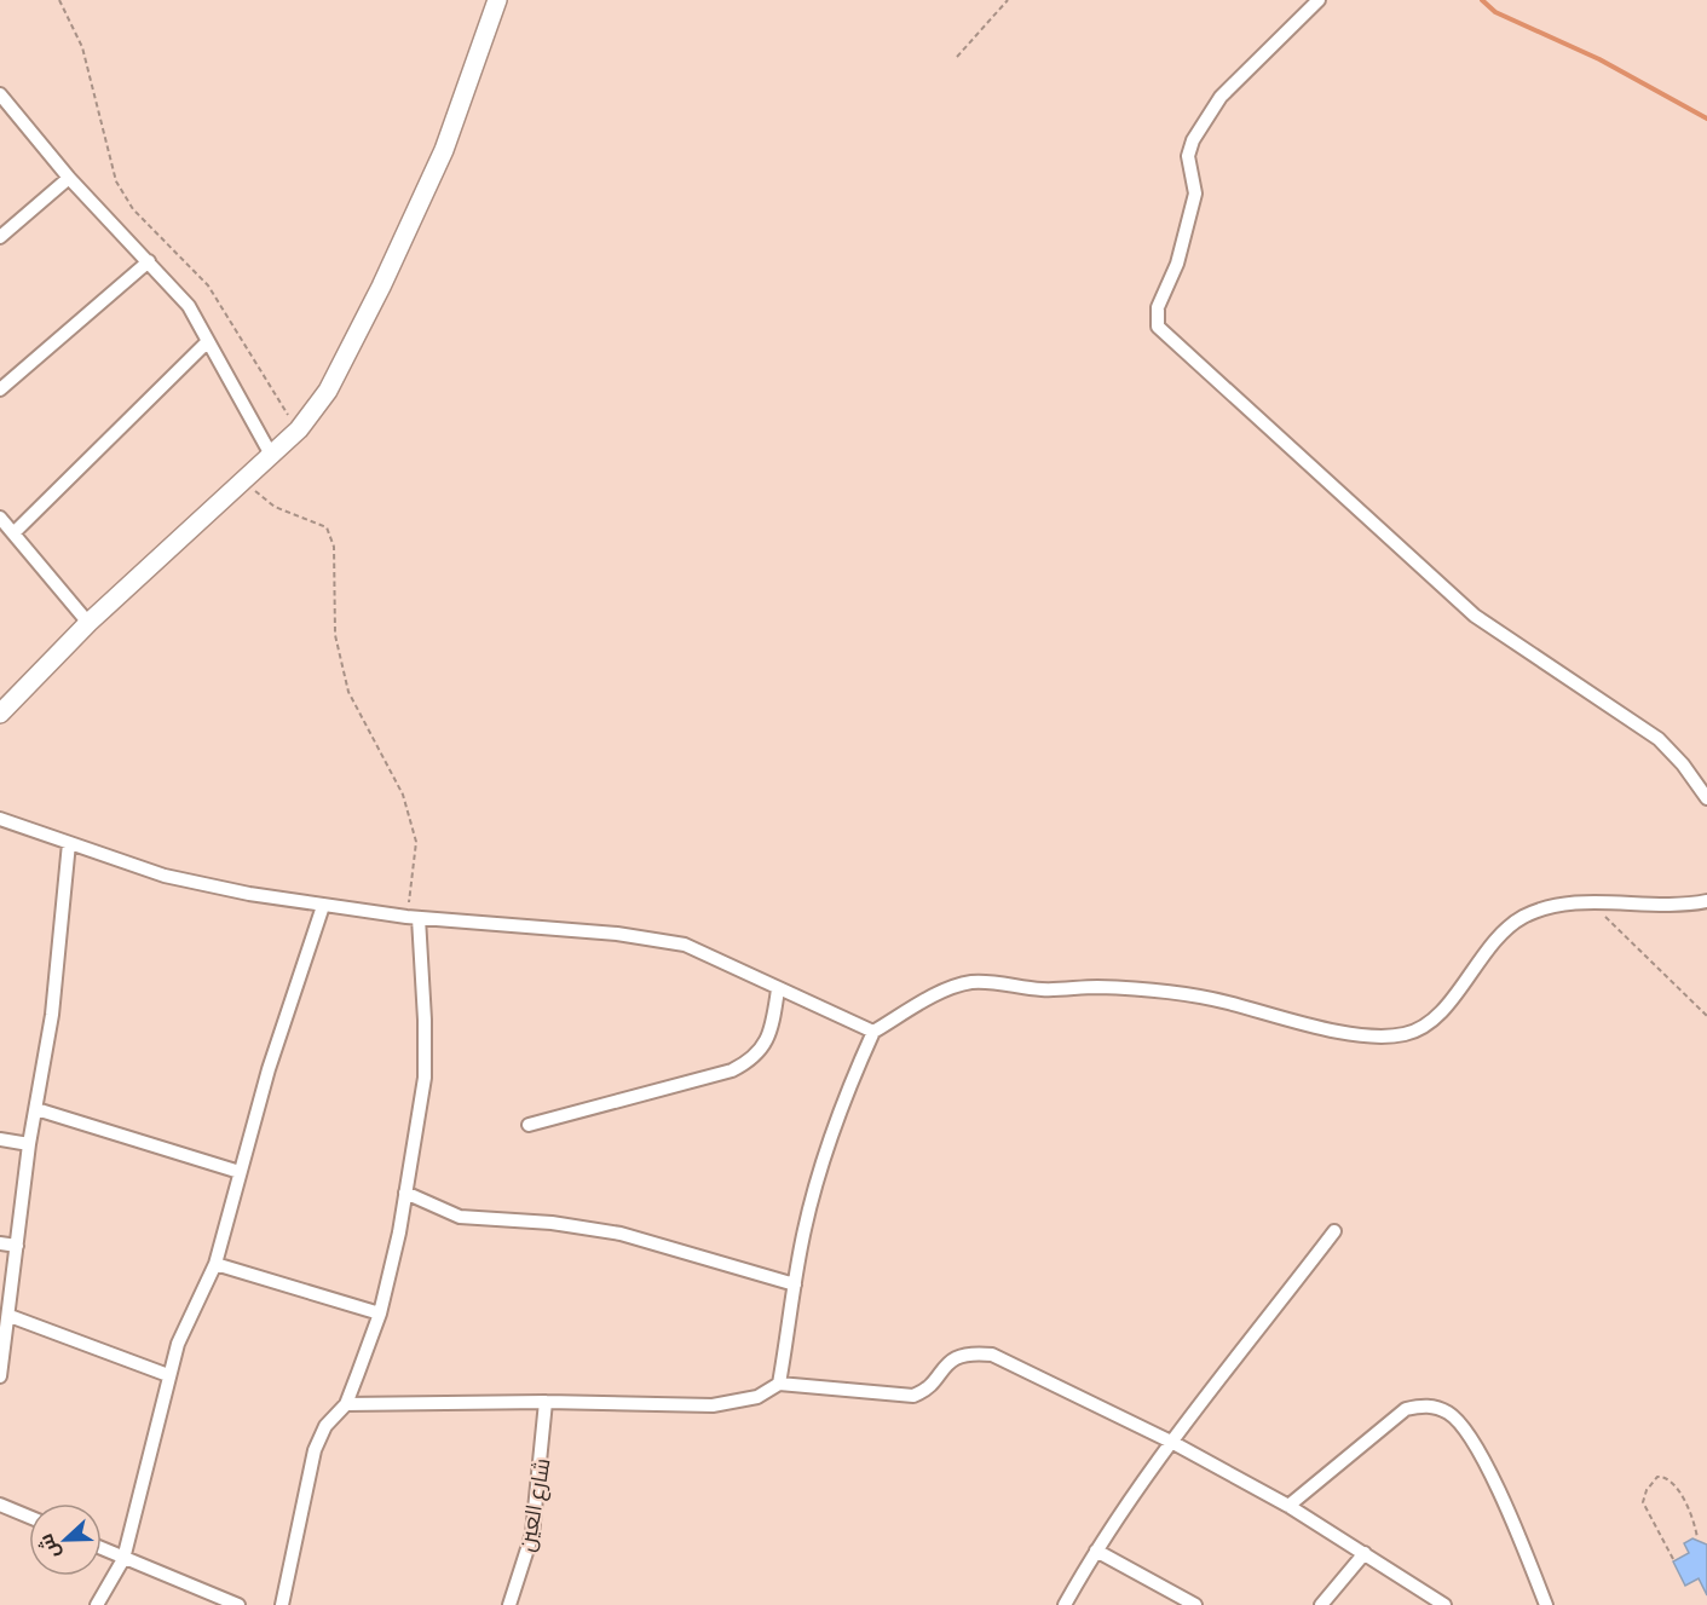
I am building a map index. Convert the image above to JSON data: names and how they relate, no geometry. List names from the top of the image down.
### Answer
{
  "streets": {
    "street": ["شارع العين"]
  },
  "north": "left"
}
